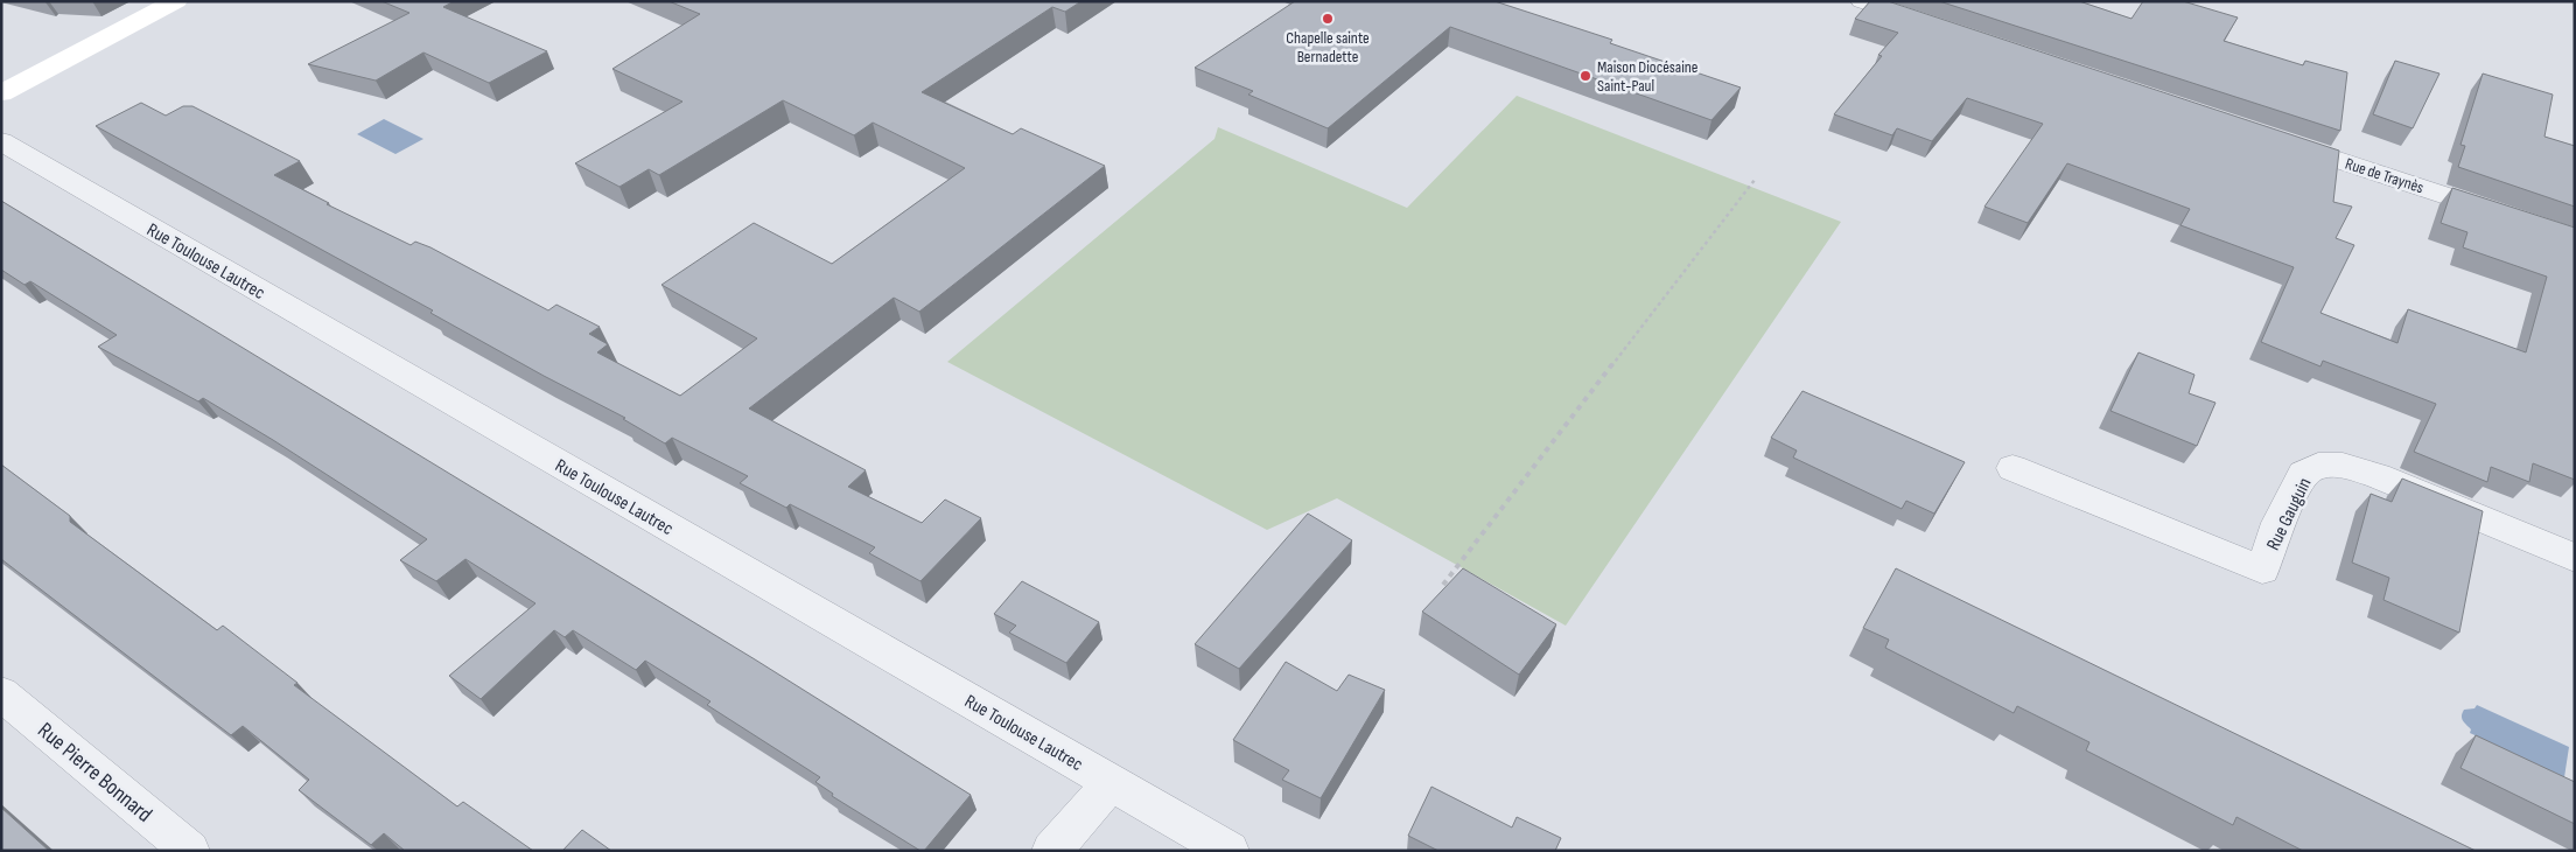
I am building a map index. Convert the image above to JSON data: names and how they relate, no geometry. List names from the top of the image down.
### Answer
{
  "streets": {
    "street": [
      "Rue de Traynès",
      "Rue Toulouse Lautrec",
      "Rue Gauguin",
      "Rue Pierre Bonnard"
    ]
  },
  "places": ["Chapelle sainte Bernadette", "Maison Diocésaine Saint-Paul"]
}
